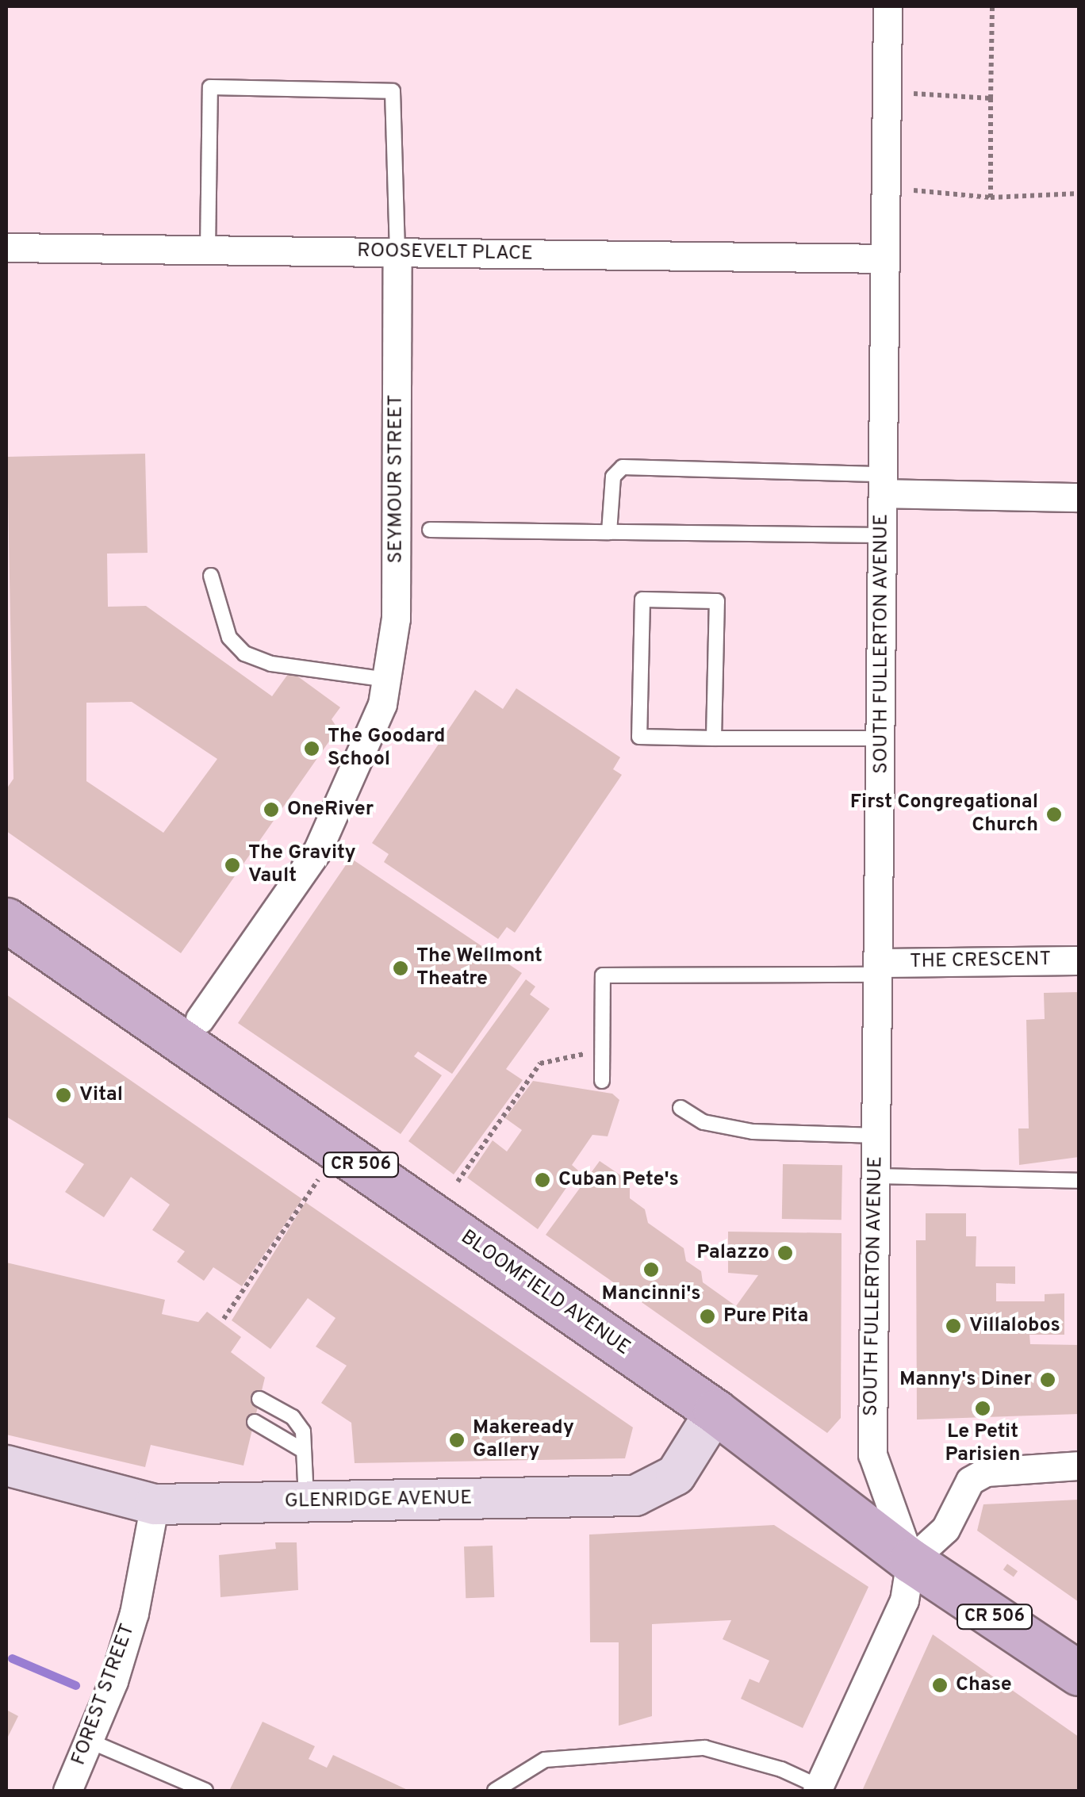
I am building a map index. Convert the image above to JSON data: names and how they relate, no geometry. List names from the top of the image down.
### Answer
{
  "streets": {
    "main road": ["CR 506", "BLOOMFIELD AVENUE"],
    "street": [
      "ROOSEVELT PLACE",
      "SEYMOUR STREET",
      "SOUTH FULLERTON AVENUE",
      "THE CRESCENT",
      "GLENRIDGE AVENUE",
      "FOREST STREET"
    ]
  },
  "crossings": [
    ["ROOSEVELT PLACE", "SEYMOUR STREET"],
    ["ROOSEVELT PLACE", "SOUTH FULLERTON AVENUE"],
    ["SOUTH FULLERTON AVENUE", "THE CRESCENT"],
    ["SOUTH FULLERTON AVENUE", "BLOOMFIELD AVENUE"],
    ["BLOOMFIELD AVENUE", "GLENRIDGE AVENUE"],
    ["GLENRIDGE AVENUE", "FOREST STREET"]
  ],
  "places": [
    "The Goodard School",
    "OneRiver",
    "First Congregational Church",
    "The Gravity Vault",
    "The Wellmont Theatre",
    "Vital",
    "Cuban Pete's",
    "Palazzo",
    "Mancinni's",
    "Pure Pita",
    "Villalobos",
    "Manny's Diner",
    "Le Petit Parisien",
    "Makeready Gallery",
    "Chase"
  ]
}
